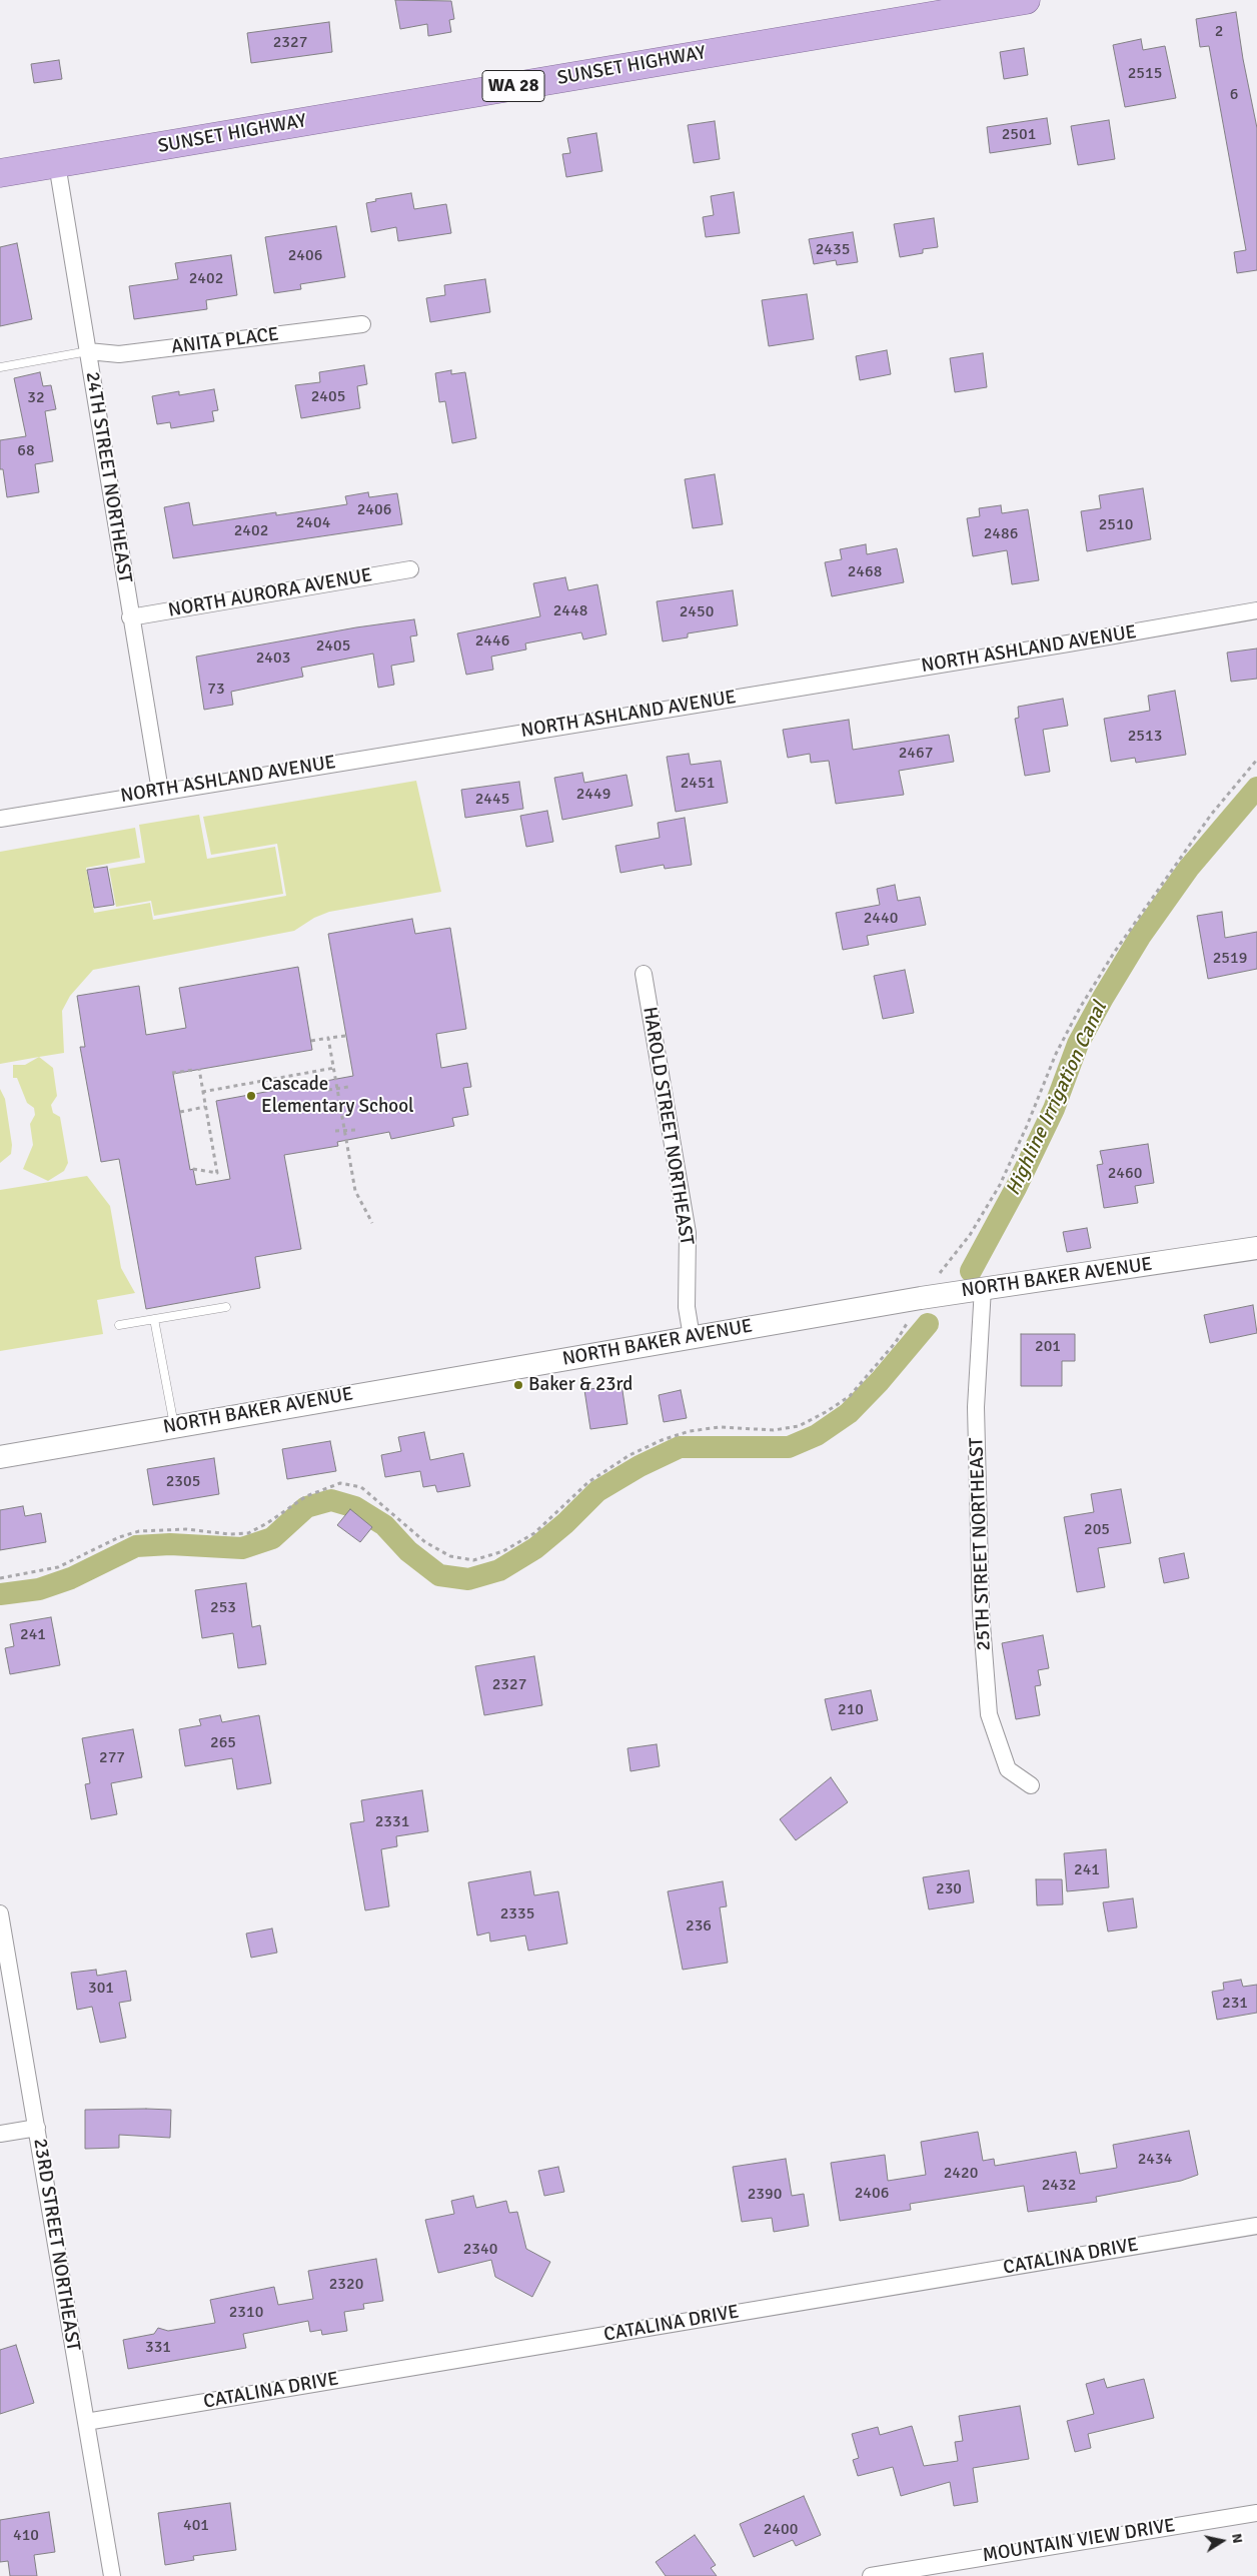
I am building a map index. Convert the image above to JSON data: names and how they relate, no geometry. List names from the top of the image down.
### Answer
{
  "streets": {
    "highway": ["SUNSET HIGHWAY", "WA 28"],
    "main road": ["NORTH BAKER AVENUE"],
    "street": [
      "ANITA PLACE",
      "24TH STREET NORTHEAST",
      "NORTH AURORA AVENUE",
      "NORTH ASHLAND AVENUE",
      "HAROLD STREET NORTHEAST",
      "25TH STREET NORTHEAST",
      "23RD STREET NORTHEAST",
      "CATALINA DRIVE",
      "MOUNTAIN VIEW DRIVE"
    ]
  },
  "crossings": [
    ["SUNSET HIGHWAY", "24TH STREET NORTHEAST"],
    ["ANITA PLACE", "24TH STREET NORTHEAST"],
    ["24TH STREET NORTHEAST", "NORTH AURORA AVENUE"],
    ["24TH STREET NORTHEAST", "NORTH ASHLAND AVENUE"],
    ["HAROLD STREET NORTHEAST", "NORTH BAKER AVENUE"],
    ["NORTH BAKER AVENUE", "25TH STREET NORTHEAST"],
    ["23RD STREET NORTHEAST", "CATALINA DRIVE"]
  ],
  "water": ["Highline Irrigation Canal"],
  "places": ["Cascade Elementary School", "Baker & 23rd"],
  "house_numbers": [
    "2",
    "2327",
    "2515",
    "6",
    "2501",
    "2435",
    "2406",
    "2402",
    "2405",
    "32",
    "68",
    "2406",
    "2404",
    "2510",
    "2402",
    "2486",
    "2468",
    "2448",
    "2450",
    "2446",
    "2405",
    "2403",
    "73",
    "2513",
    "2467",
    "2451",
    "2449",
    "2445",
    "2440",
    "2519",
    "2460",
    "201",
    "2305",
    "205",
    "253",
    "241",
    "2327",
    "210",
    "265",
    "277",
    "2331",
    "241",
    "230",
    "2335",
    "236",
    "301",
    "231",
    "2434",
    "2420",
    "2432",
    "2406",
    "2390",
    "2340",
    "2320",
    "2310",
    "331",
    "401",
    "2400",
    "410"
  ],
  "north": "right"
}
